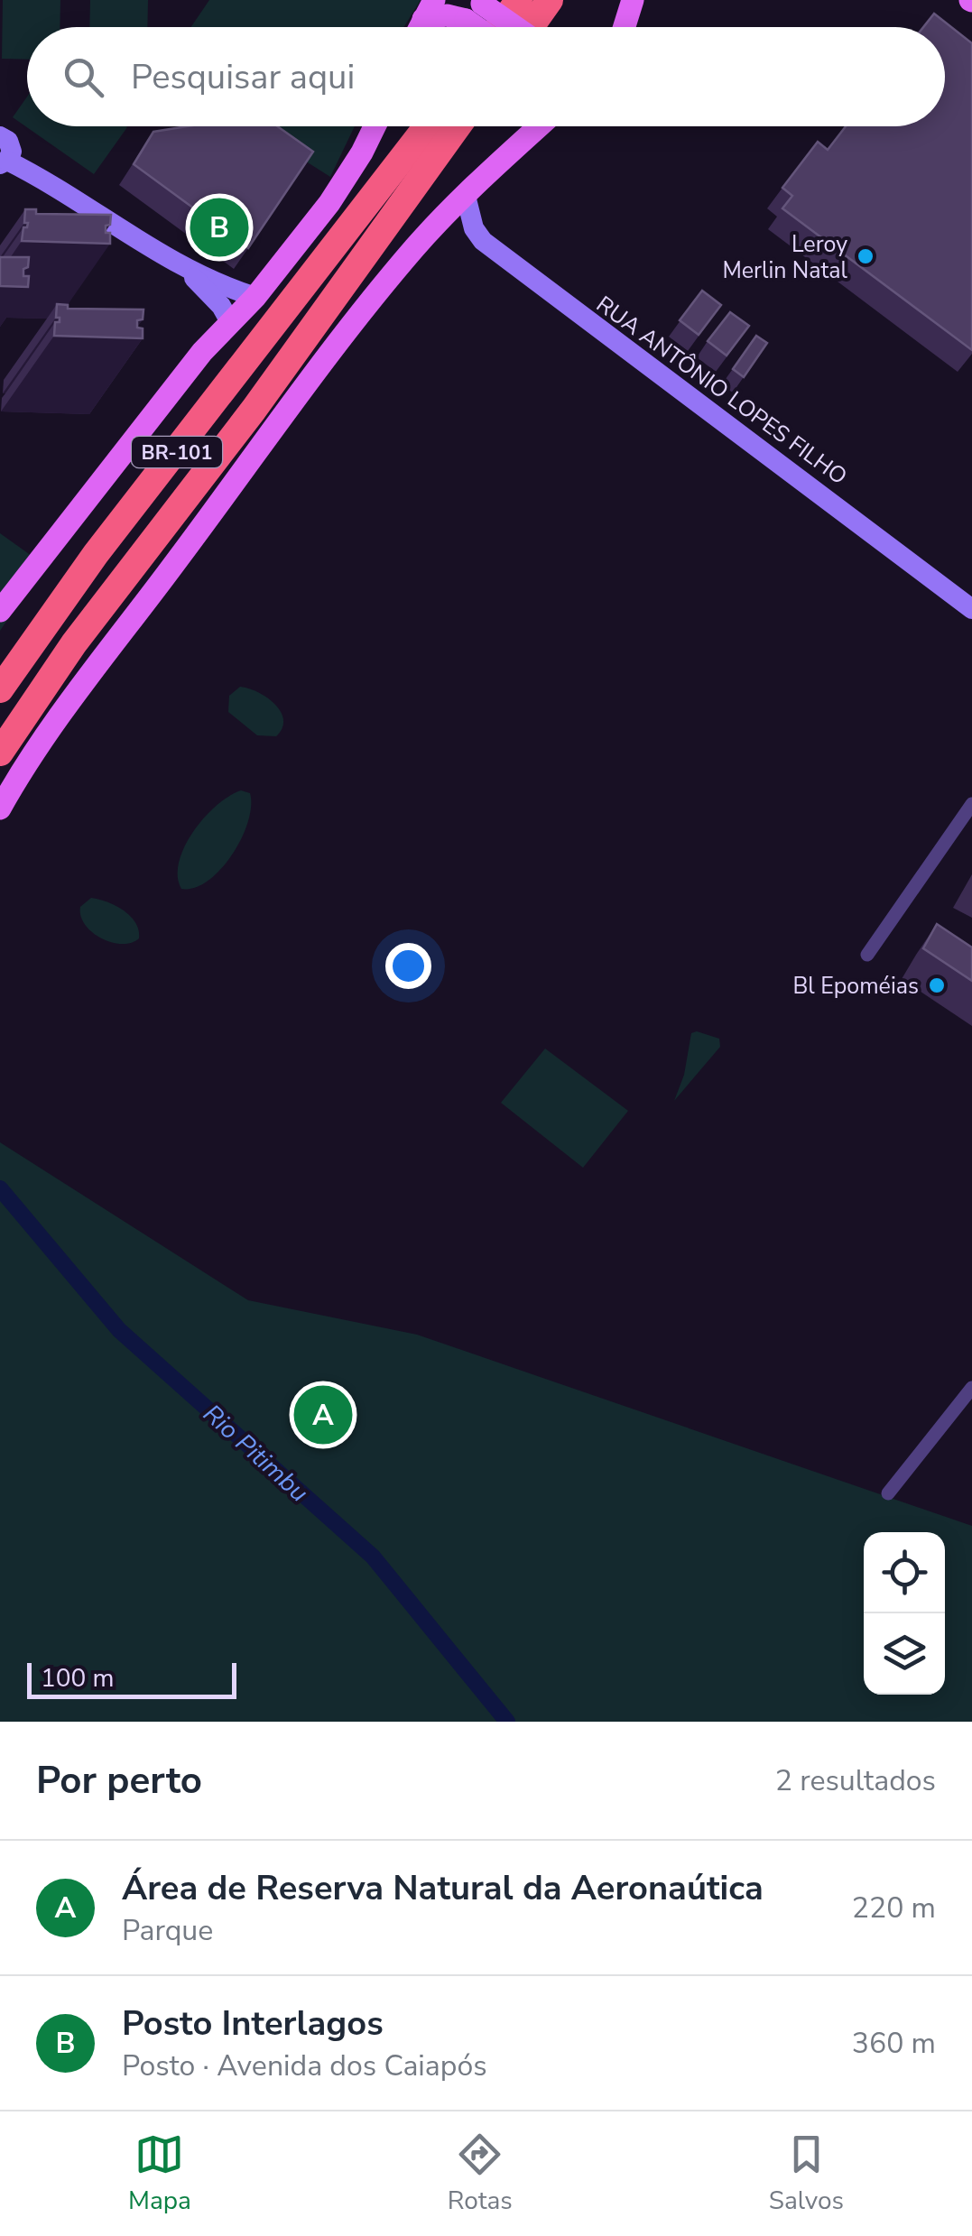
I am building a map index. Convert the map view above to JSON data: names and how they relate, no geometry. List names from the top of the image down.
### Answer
{
  "streets": {
    "highway": ["BR-101"],
    "street": ["RUA ANTÔNIO LOPES FILHO"]
  },
  "water": ["Rio Pitimbu"],
  "places": ["Leroy Merlin Natal", "Bl Epoméias"],
  "scale_bar": "100 m",
  "page": {
    "search": "Pesquisar aqui",
    "pins": ["B", "A"],
    "scale": "100 m",
    "heading": ["Por perto", "2 resultados"],
    "list": [
      {
        "mark": "A",
        "name": "Área de Reserva Natural da Aeronaútica",
        "note": "Parque",
        "value": "220 m"
      },
      {
        "mark": "B",
        "name": "Posto Interlagos",
        "note": "Posto · Avenida dos Caiapós",
        "value": "360 m"
      }
    ],
    "nav": ["Mapa", "Rotas", "Salvos"]
  }
}
